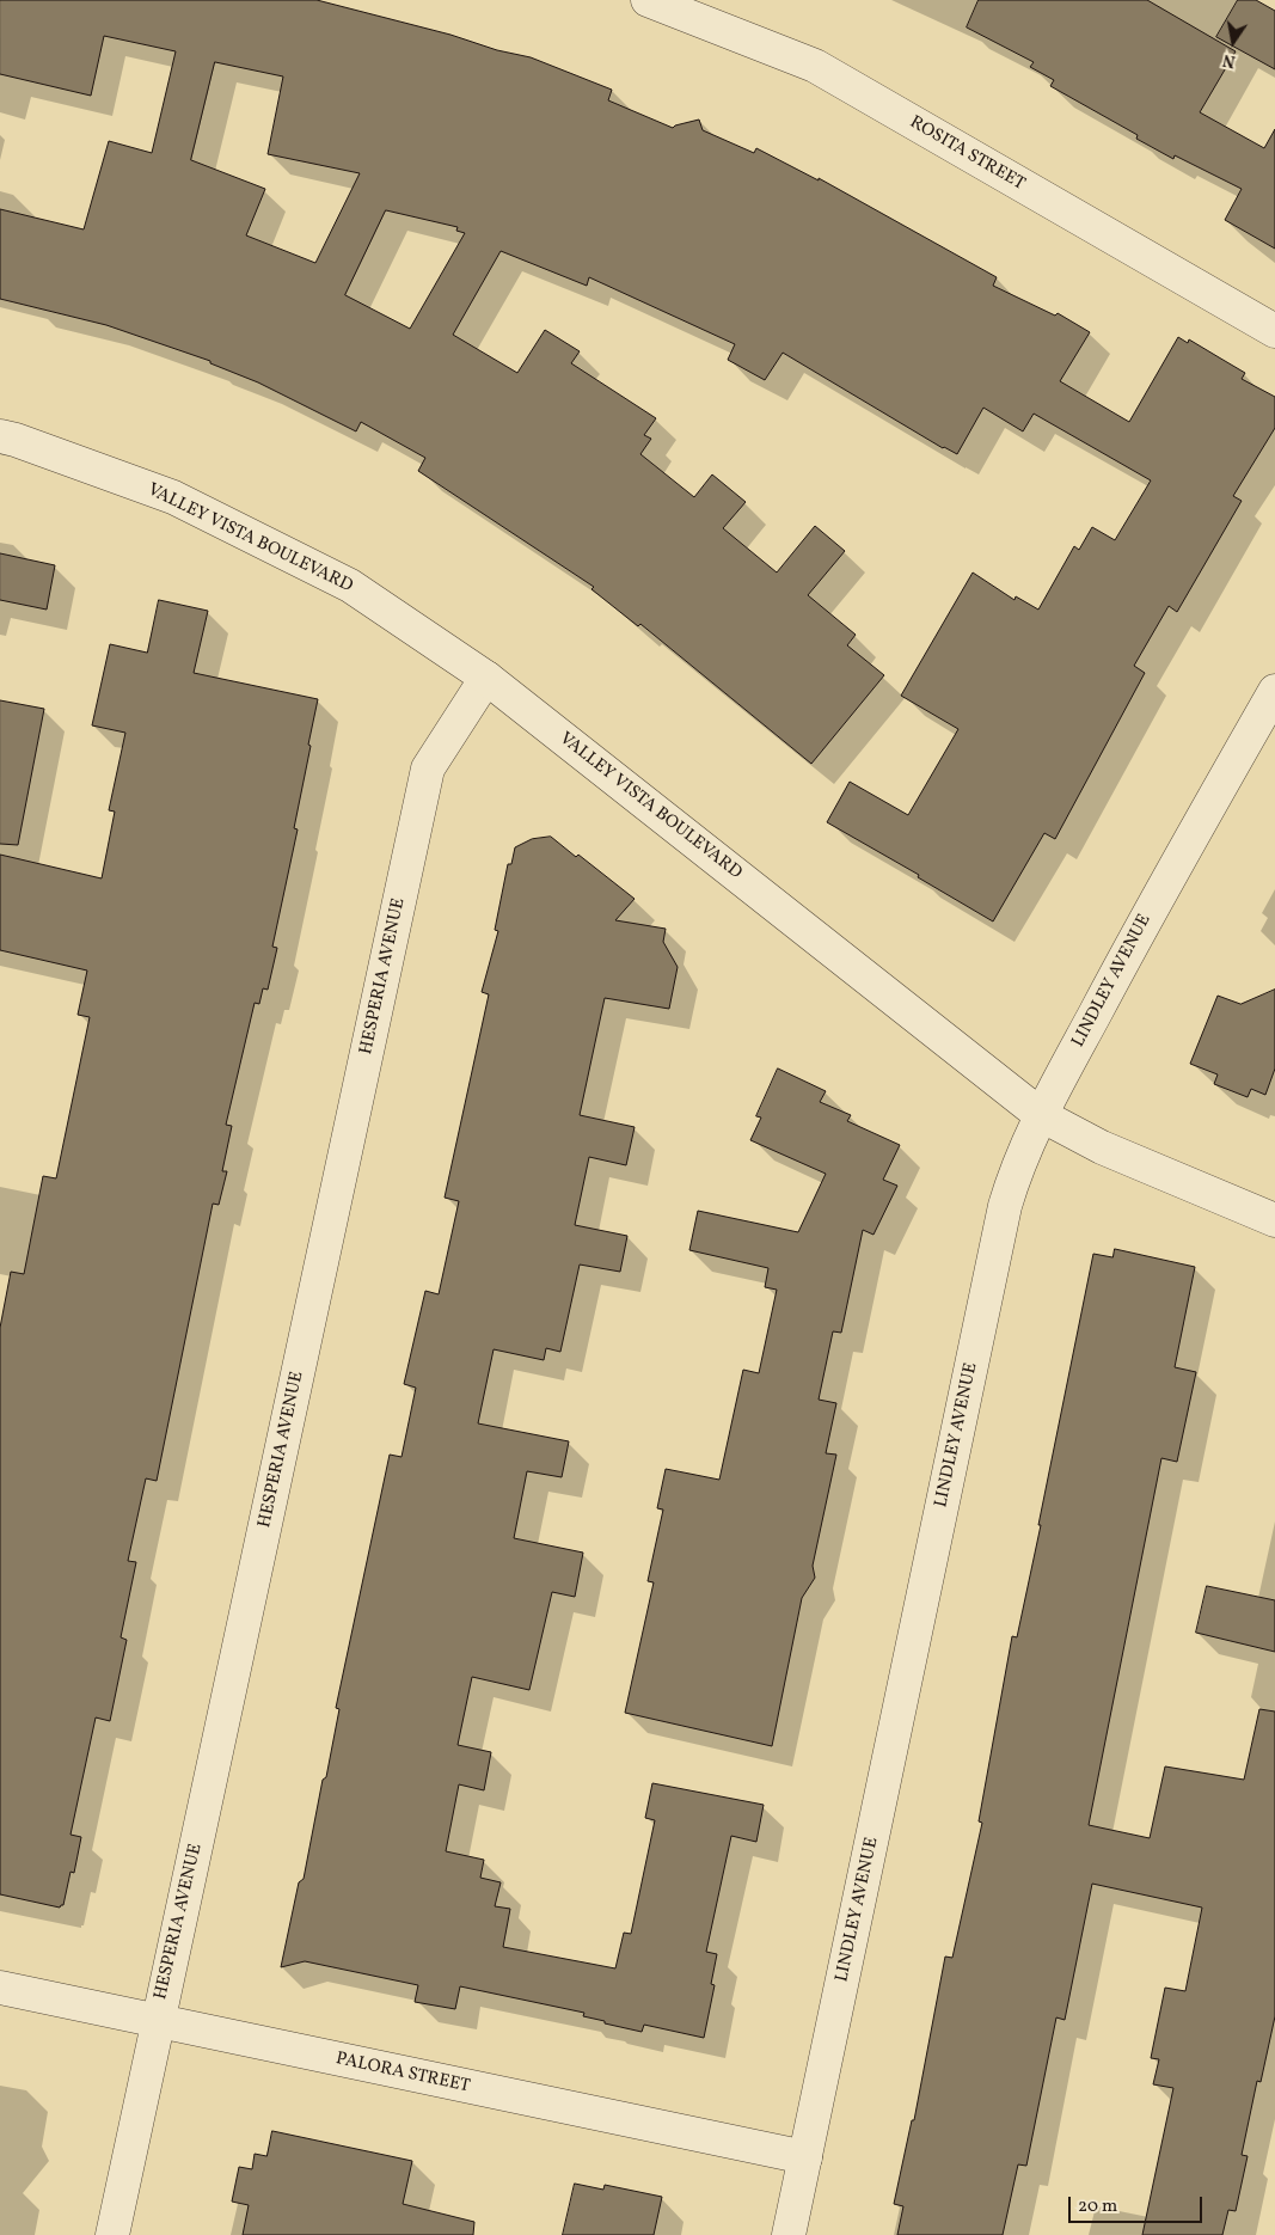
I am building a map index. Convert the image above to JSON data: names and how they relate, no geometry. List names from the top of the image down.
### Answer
{
  "streets": {
    "street": [
      "ROSITA STREET",
      "VALLEY VISTA BOULEVARD",
      "HESPERIA AVENUE",
      "LINDLEY AVENUE",
      "PALORA STREET"
    ]
  },
  "crossings": [
    ["VALLEY VISTA BOULEVARD", "HESPERIA AVENUE"],
    ["VALLEY VISTA BOULEVARD", "LINDLEY AVENUE"],
    ["HESPERIA AVENUE", "PALORA STREET"],
    ["LINDLEY AVENUE", "PALORA STREET"]
  ],
  "scale_bar": "20 m",
  "north": "bottom"
}
